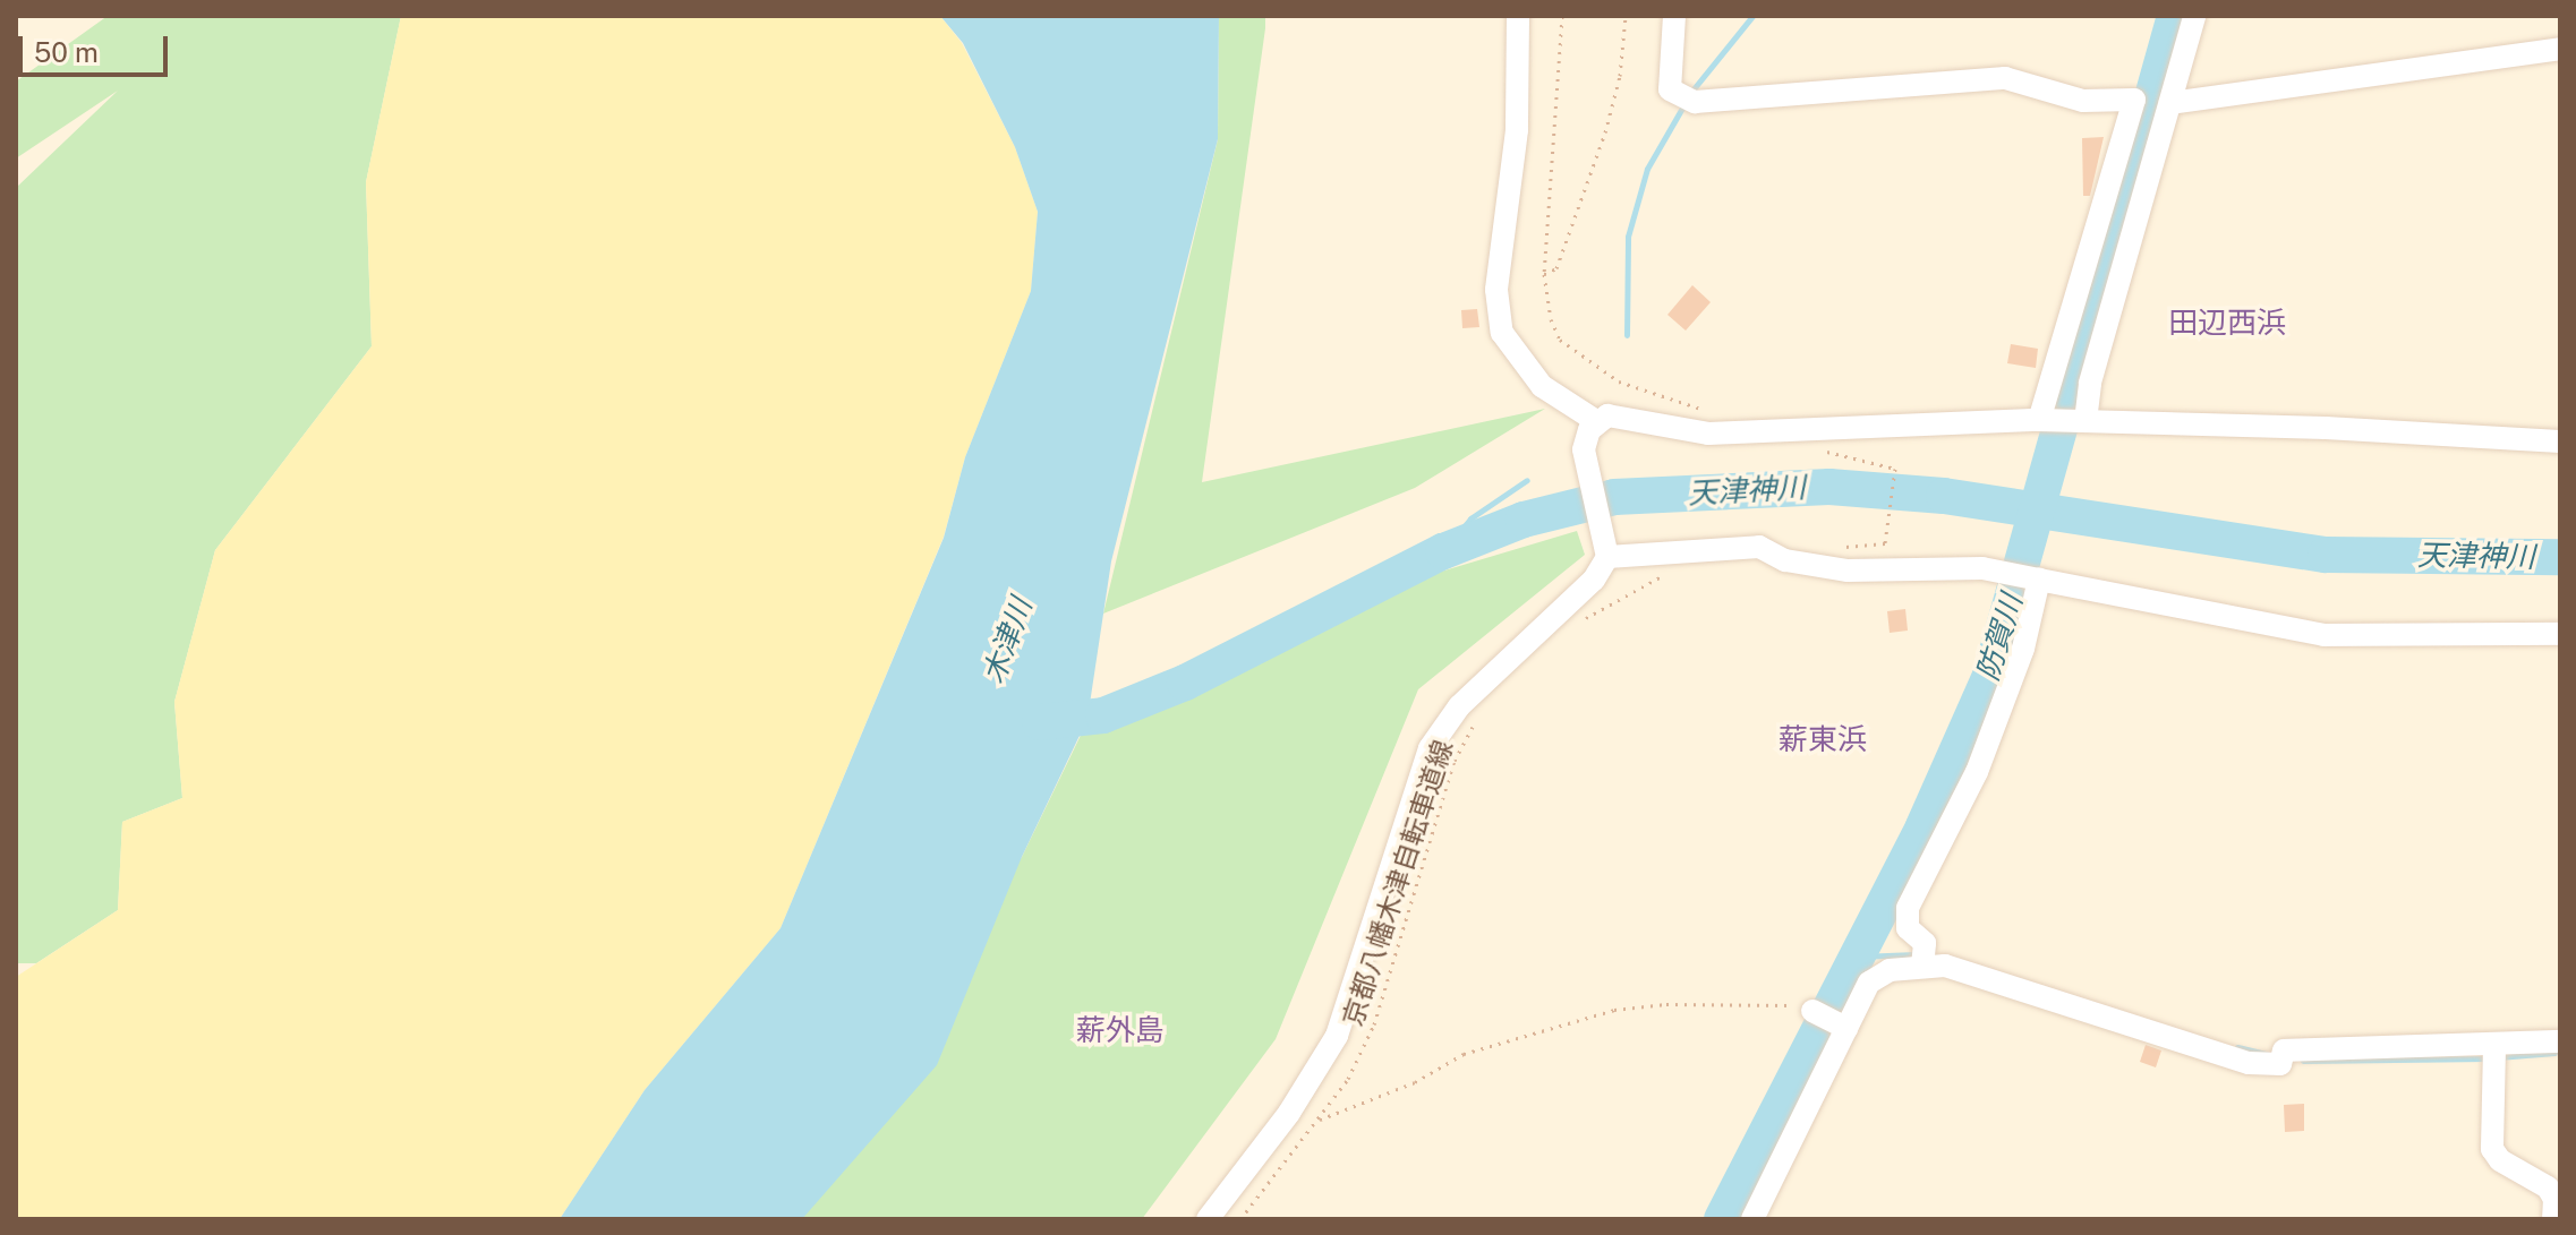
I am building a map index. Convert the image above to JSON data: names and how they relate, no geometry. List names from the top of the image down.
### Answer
{
  "streets": {
    "path": ["京都八幡木津自転車道線"]
  },
  "districts": ["田辺西浜", "薪東浜", "薪外島"],
  "water": ["天津神川", "防賀川", "木津川"],
  "scale_bar": "50 m"
}
